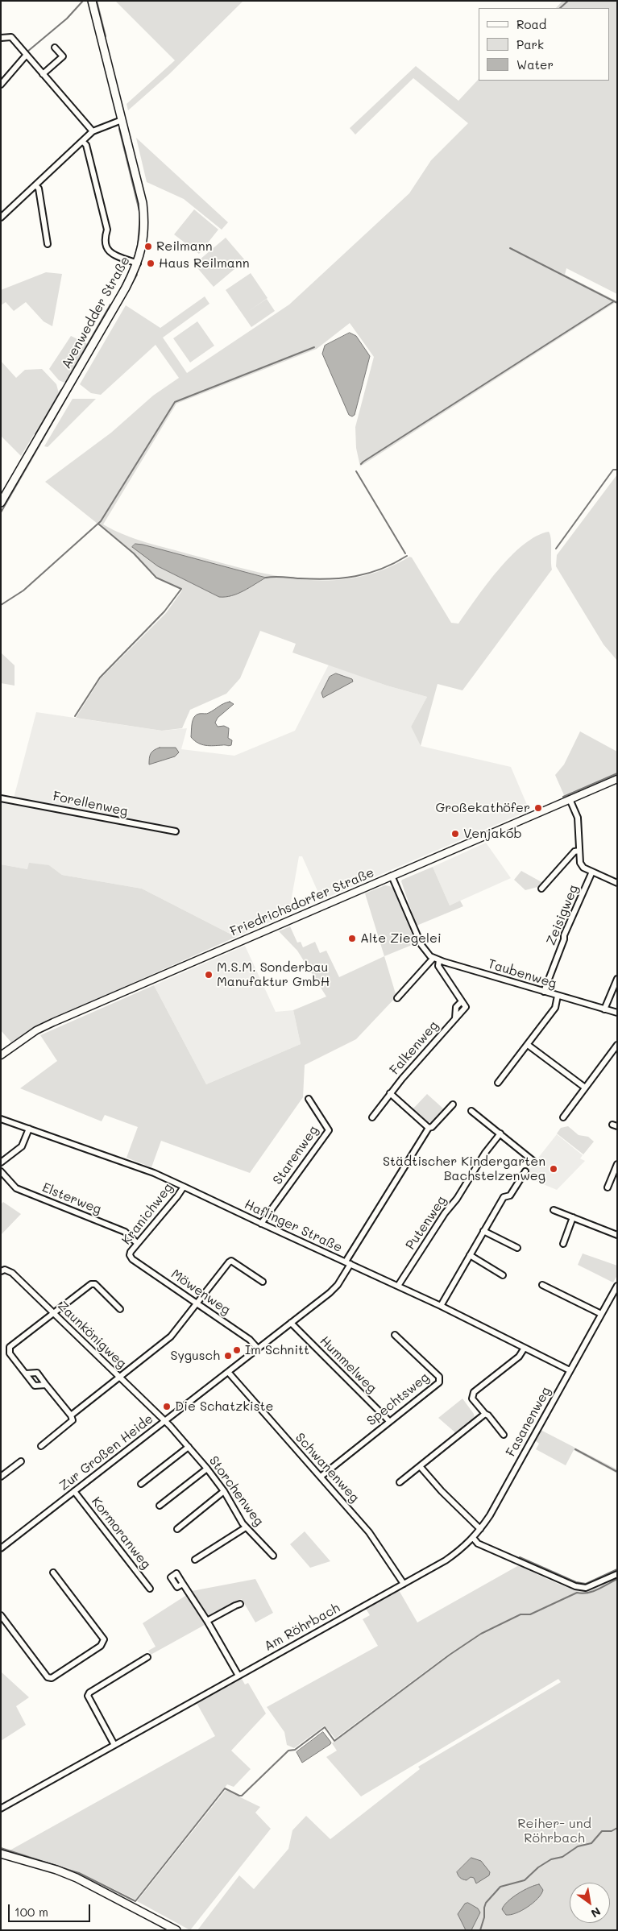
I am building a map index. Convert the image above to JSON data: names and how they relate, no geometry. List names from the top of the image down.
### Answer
{
  "streets": {
    "main road": ["Avenwedder Straße"],
    "street": [
      "Forellenweg",
      "Friedrichsdorfer Straße",
      "Zeisigweg",
      "Taubenweg",
      "Falkenweg",
      "Starenweg",
      "Elsterweg",
      "Kranichweg",
      "Putenweg",
      "Haflinger Straße",
      "Möwenweg",
      "Zaunkönigweg",
      "Hummelweg",
      "Spechtsweg",
      "Fasanenweg",
      "Zur Großen Heide",
      "Schwanenweg",
      "Storchenweg",
      "Kormoranweg",
      "Am Röhrbach"
    ]
  },
  "crossings": [
    ["Friedrichsdorfer Straße", "Taubenweg"],
    ["Zeisigweg", "Taubenweg"],
    ["Taubenweg", "Falkenweg"],
    ["Starenweg", "Haflinger Straße"],
    ["Elsterweg", "Kranichweg"],
    ["Kranichweg", "Haflinger Straße"],
    ["Kranichweg", "Möwenweg"],
    ["Putenweg", "Haflinger Straße"],
    ["Haflinger Straße", "Fasanenweg"],
    ["Haflinger Straße", "Zur Großen Heide"],
    ["Möwenweg", "Zur Großen Heide"],
    ["Zaunkönigweg", "Zur Großen Heide"],
    ["Zaunkönigweg", "Storchenweg"],
    ["Hummelweg", "Spechtsweg"],
    ["Hummelweg", "Zur Großen Heide"],
    ["Spechtsweg", "Schwanenweg"],
    ["Fasanenweg", "Am Röhrbach"],
    ["Zur Großen Heide", "Schwanenweg"],
    ["Zur Großen Heide", "Storchenweg"],
    ["Zur Großen Heide", "Kormoranweg"],
    ["Schwanenweg", "Am Röhrbach"]
  ],
  "parks": ["Reiher- und Röhrbach"],
  "places": [
    "Reilmann",
    "Haus Reilmann",
    "Großekathöfer",
    "Venjakob",
    "Alte Ziegelei",
    "M.S.M. Sonderbau Manufaktur GmbH",
    "Städtischer Kindergarten Bachstelzenweg",
    "Im Schnitt",
    "Sygusch",
    "Die Schatzkiste"
  ],
  "legend": ["Road", "Park", "Water"],
  "scale_bar": "100 m",
  "north": "bottom right"
}
